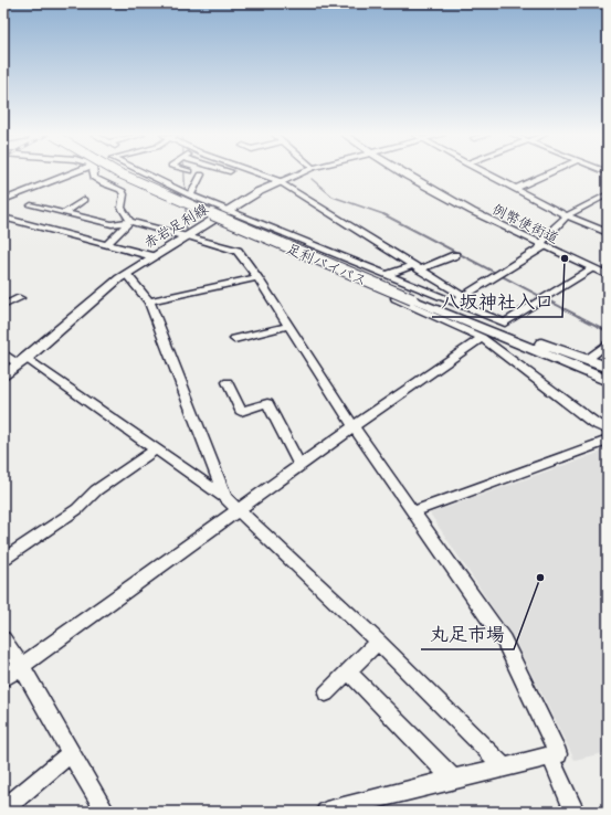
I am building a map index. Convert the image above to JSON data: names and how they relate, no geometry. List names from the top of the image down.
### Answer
{
  "streets": {
    "highway": ["足利バイパス"],
    "main road": ["例幣使街道", "赤岩足利線"]
  },
  "places": ["八坂神社入口", "丸足市場"]
}
